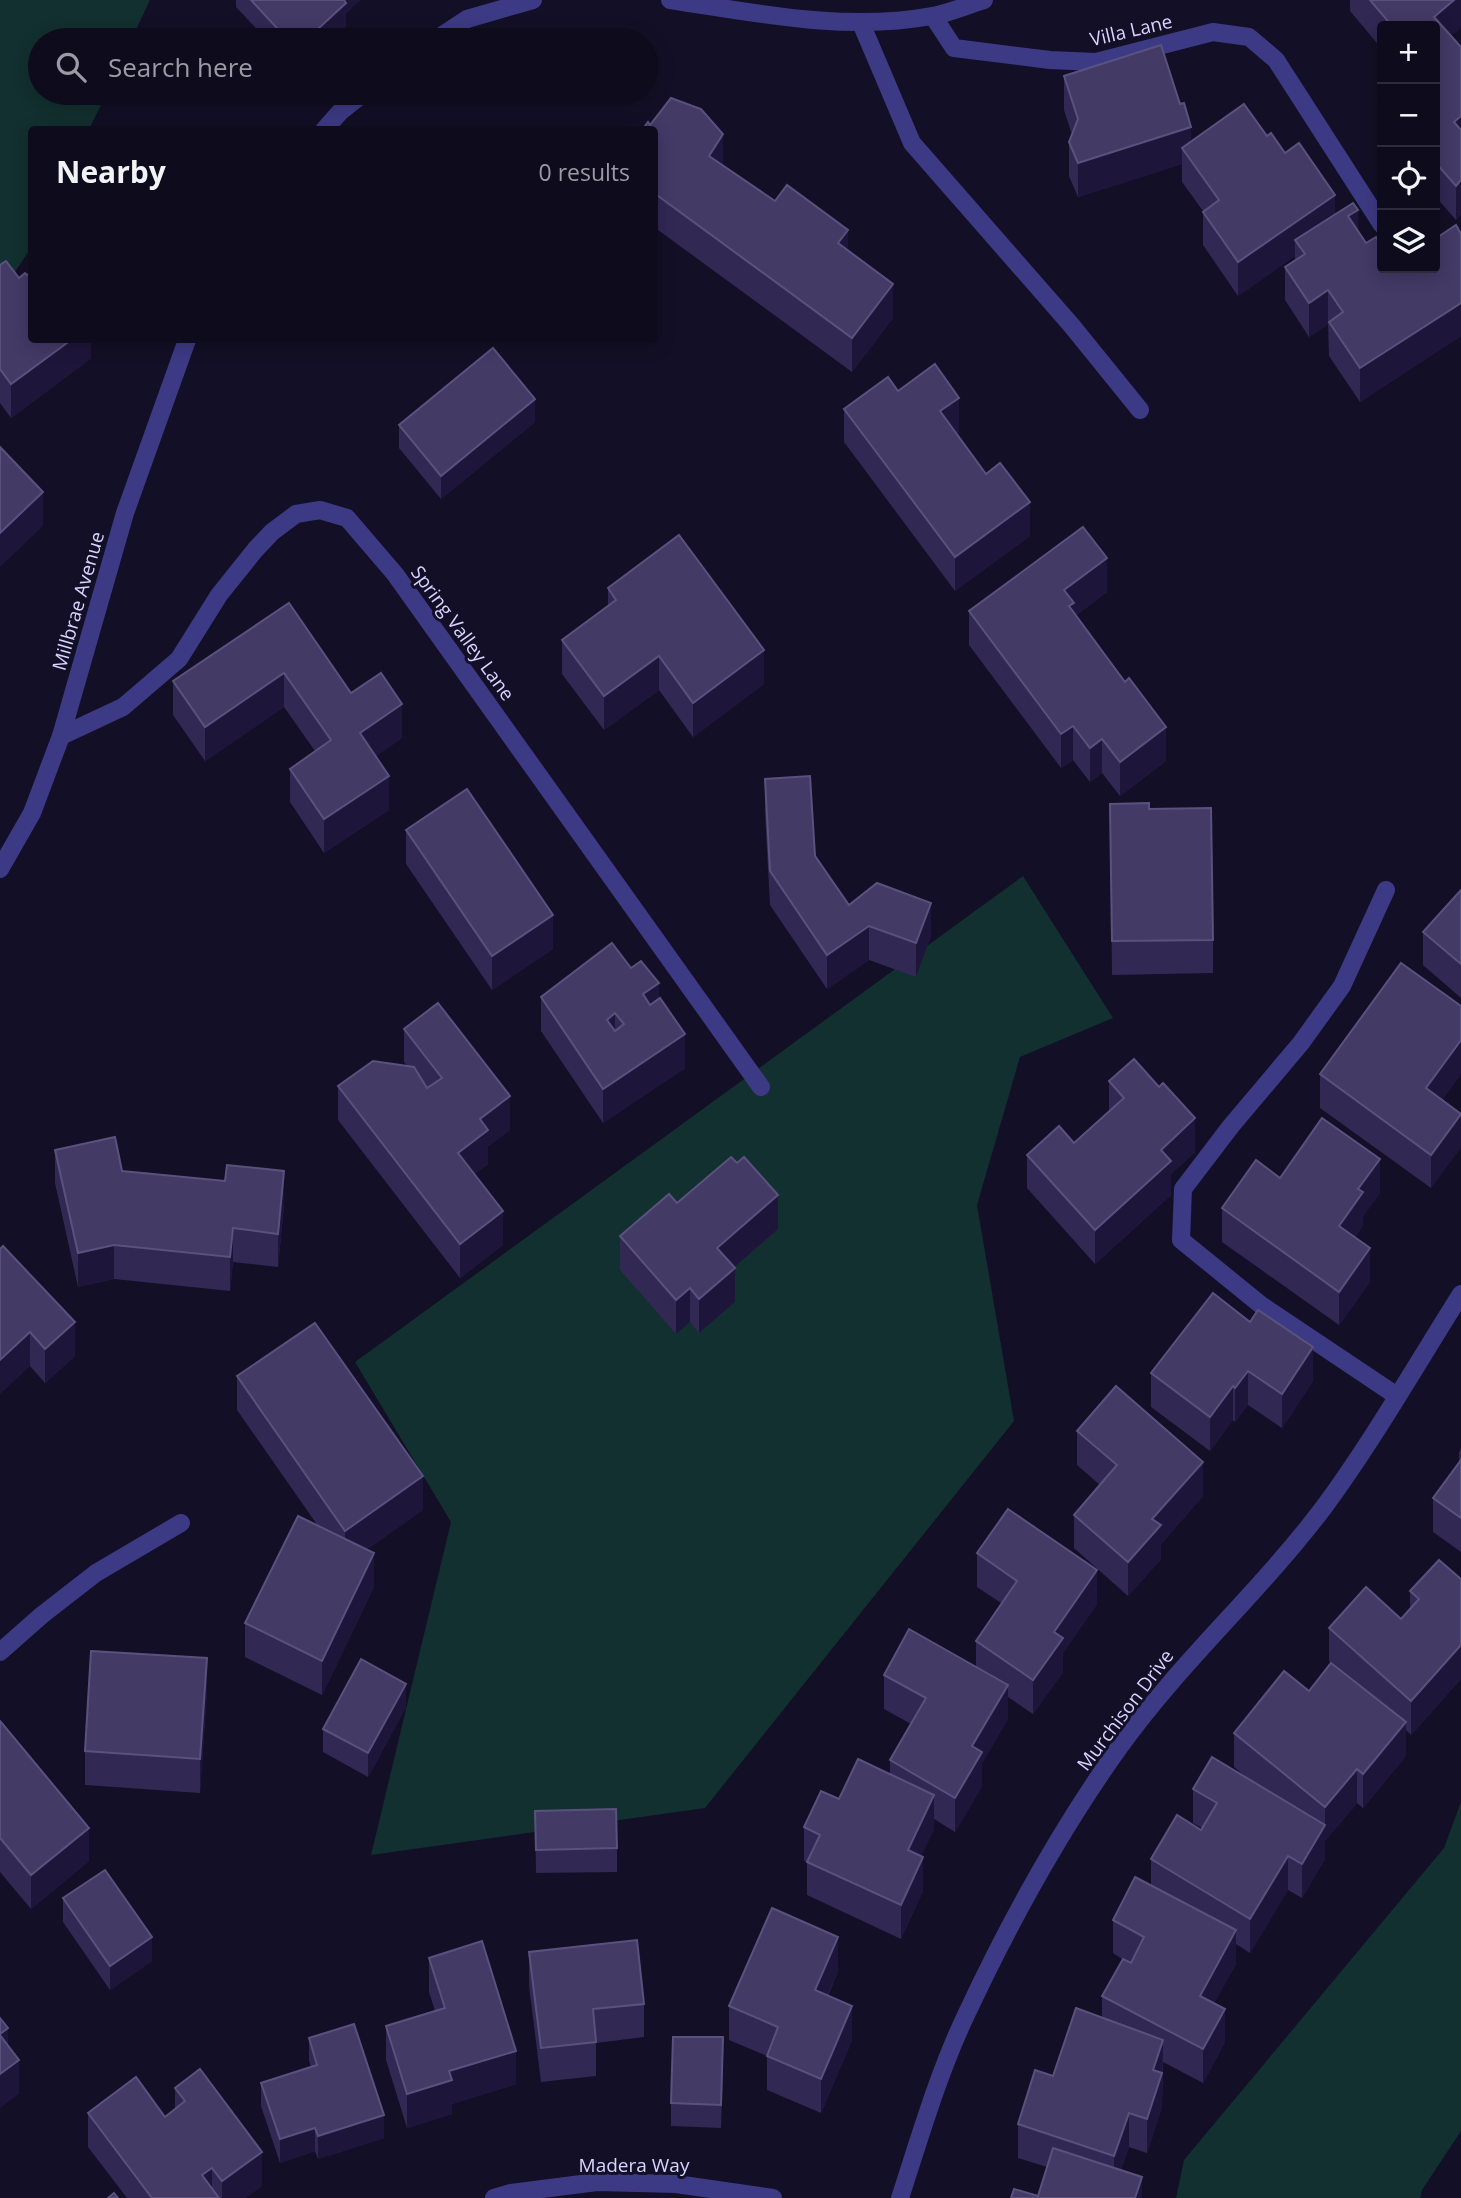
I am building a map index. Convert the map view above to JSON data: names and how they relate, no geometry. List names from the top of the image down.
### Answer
{
  "streets": {
    "street": [
      "Villa Lane",
      "Millbrae Avenue",
      "Spring Valley Lane",
      "Murchison Drive",
      "Madera Way"
    ]
  },
  "crossings": [
    ["Millbrae Avenue", "Spring Valley Lane"]
  ],
  "page": {
    "map_buttons": ["+", "−"],
    "search": "Search here",
    "heading": ["Nearby", "0 results"]
  }
}
